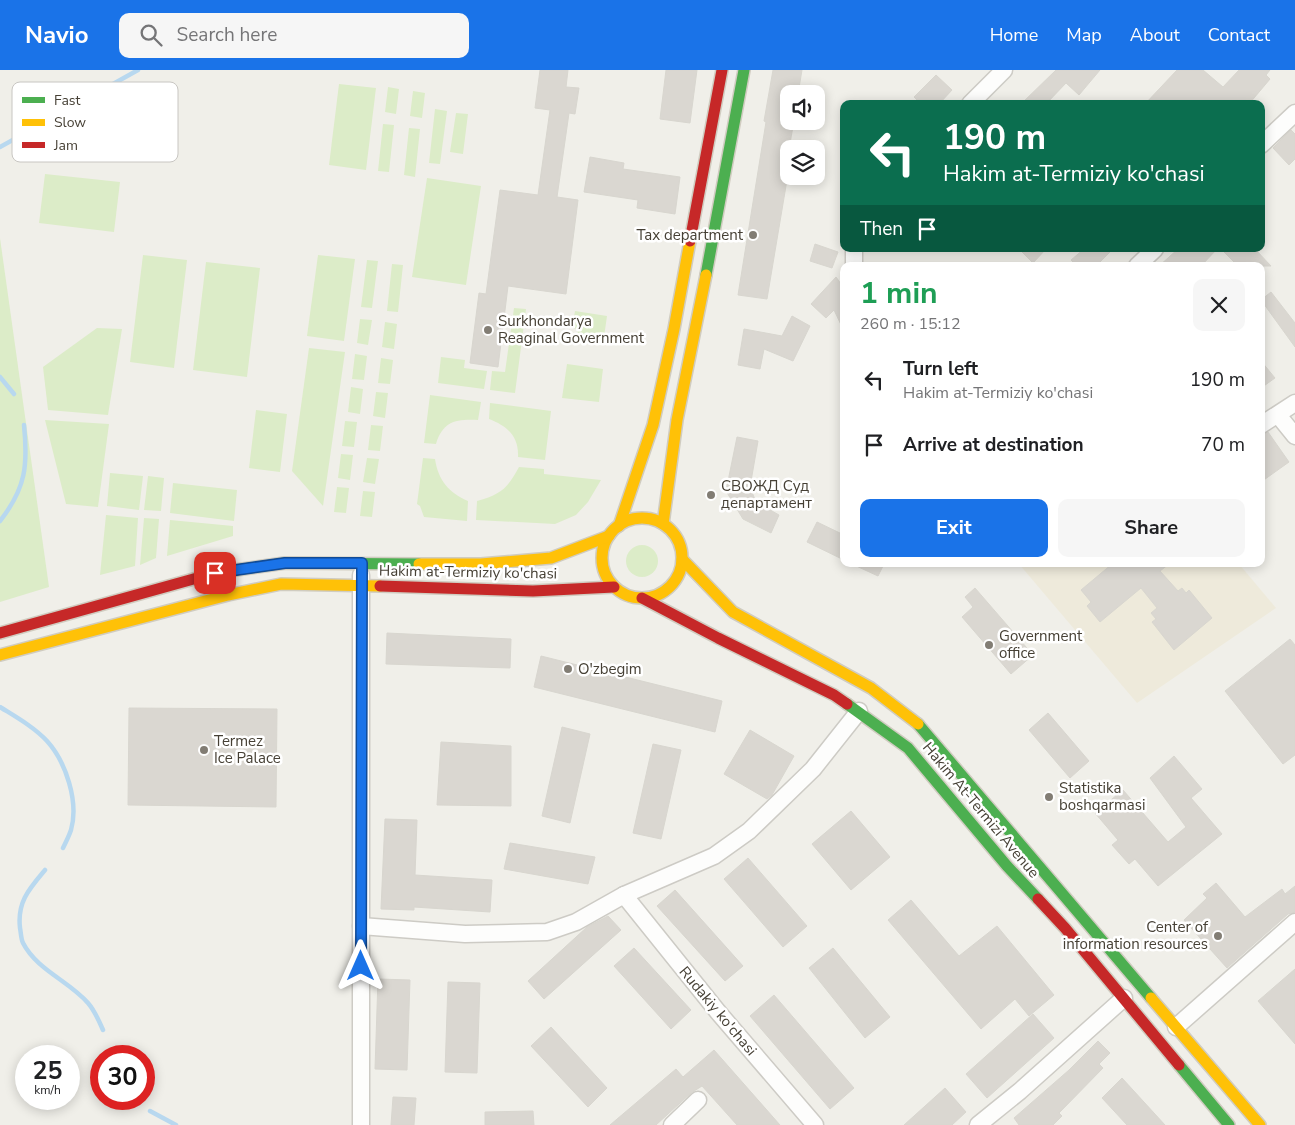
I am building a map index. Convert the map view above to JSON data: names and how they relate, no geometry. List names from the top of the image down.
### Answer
{
  "streets": {
    "main road": ["Hakim at-Termiziy ko'chasi", "Hakim At-Termizi Avenue"],
    "street": ["Rudakiy ko'chasi"]
  },
  "crossings": [
    ["Hakim at-Termiziy ko'chasi", "Hakim At-Termizi Avenue"]
  ],
  "places": [
    "Tax department",
    "Surkhondarya Reaginal Government",
    "СВОЖД Суд департамент",
    "Government office",
    "O'zbegim",
    "Termez Ice Palace",
    "Statistika boshqarmasi",
    "Center of information resources"
  ],
  "legend": ["Fast", "Slow", "Jam"],
  "page": {
    "header": "Navio",
    "search": "Search here",
    "nav": [
      "Home",
      "Map",
      "About",
      "Contact"
    ],
    "turn": ["190 m", "Hakim at-Termiziy ko'chasi"],
    "then": "Then",
    "heading": ["1 min", "260 m · 15:12"],
    "list": [
      {
        "name": "Turn left",
        "note": "Hakim at-Termiziy ko'chasi",
        "value": "190 m"
      },
      {
        "name": "Arrive at destination",
        "value": "70 m"
      }
    ],
    "buttons": ["Exit", "Share"],
    "speed": "25 km/h",
    "limit": "30"
  }
}
